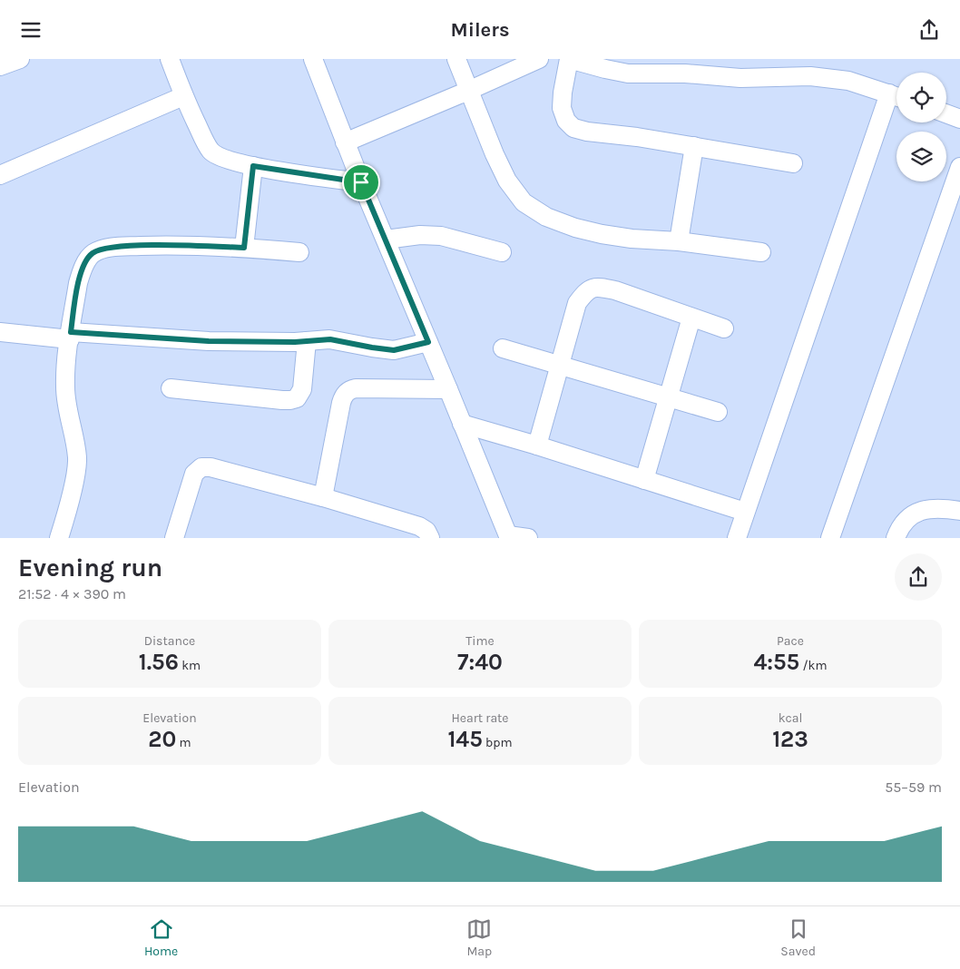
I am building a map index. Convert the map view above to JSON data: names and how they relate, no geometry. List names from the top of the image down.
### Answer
{
  "page": {
    "header": "Milers",
    "heading": ["Evening run", "21:52 · 4 × 390 m"],
    "stats": [
      ["Distance", "1.56 km"],
      ["Time", "7:40"],
      ["Pace", "4:55 /km"],
      ["Elevation", "20 m"],
      ["Heart rate", "145 bpm"],
      ["kcal", "123"]
    ],
    "chart": ["Elevation", "55–59 m"],
    "tabs": ["Home", "Map", "Saved"]
  }
}
